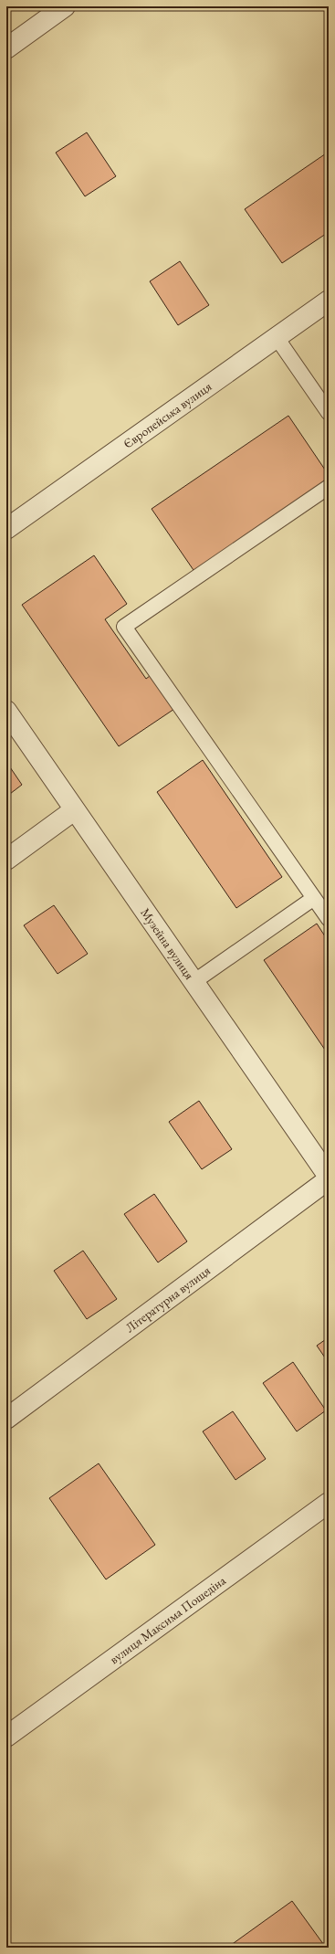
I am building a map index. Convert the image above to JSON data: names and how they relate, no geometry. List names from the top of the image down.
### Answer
{
  "streets": {
    "street": [
      "Європейська вулиця",
      "Музейна вулиця",
      "Літературна вулиця",
      "вулиця Максима Пошедіна"
    ]
  },
  "crossings": [
    ["Музейна вулиця", "Літературна вулиця"]
  ]
}
